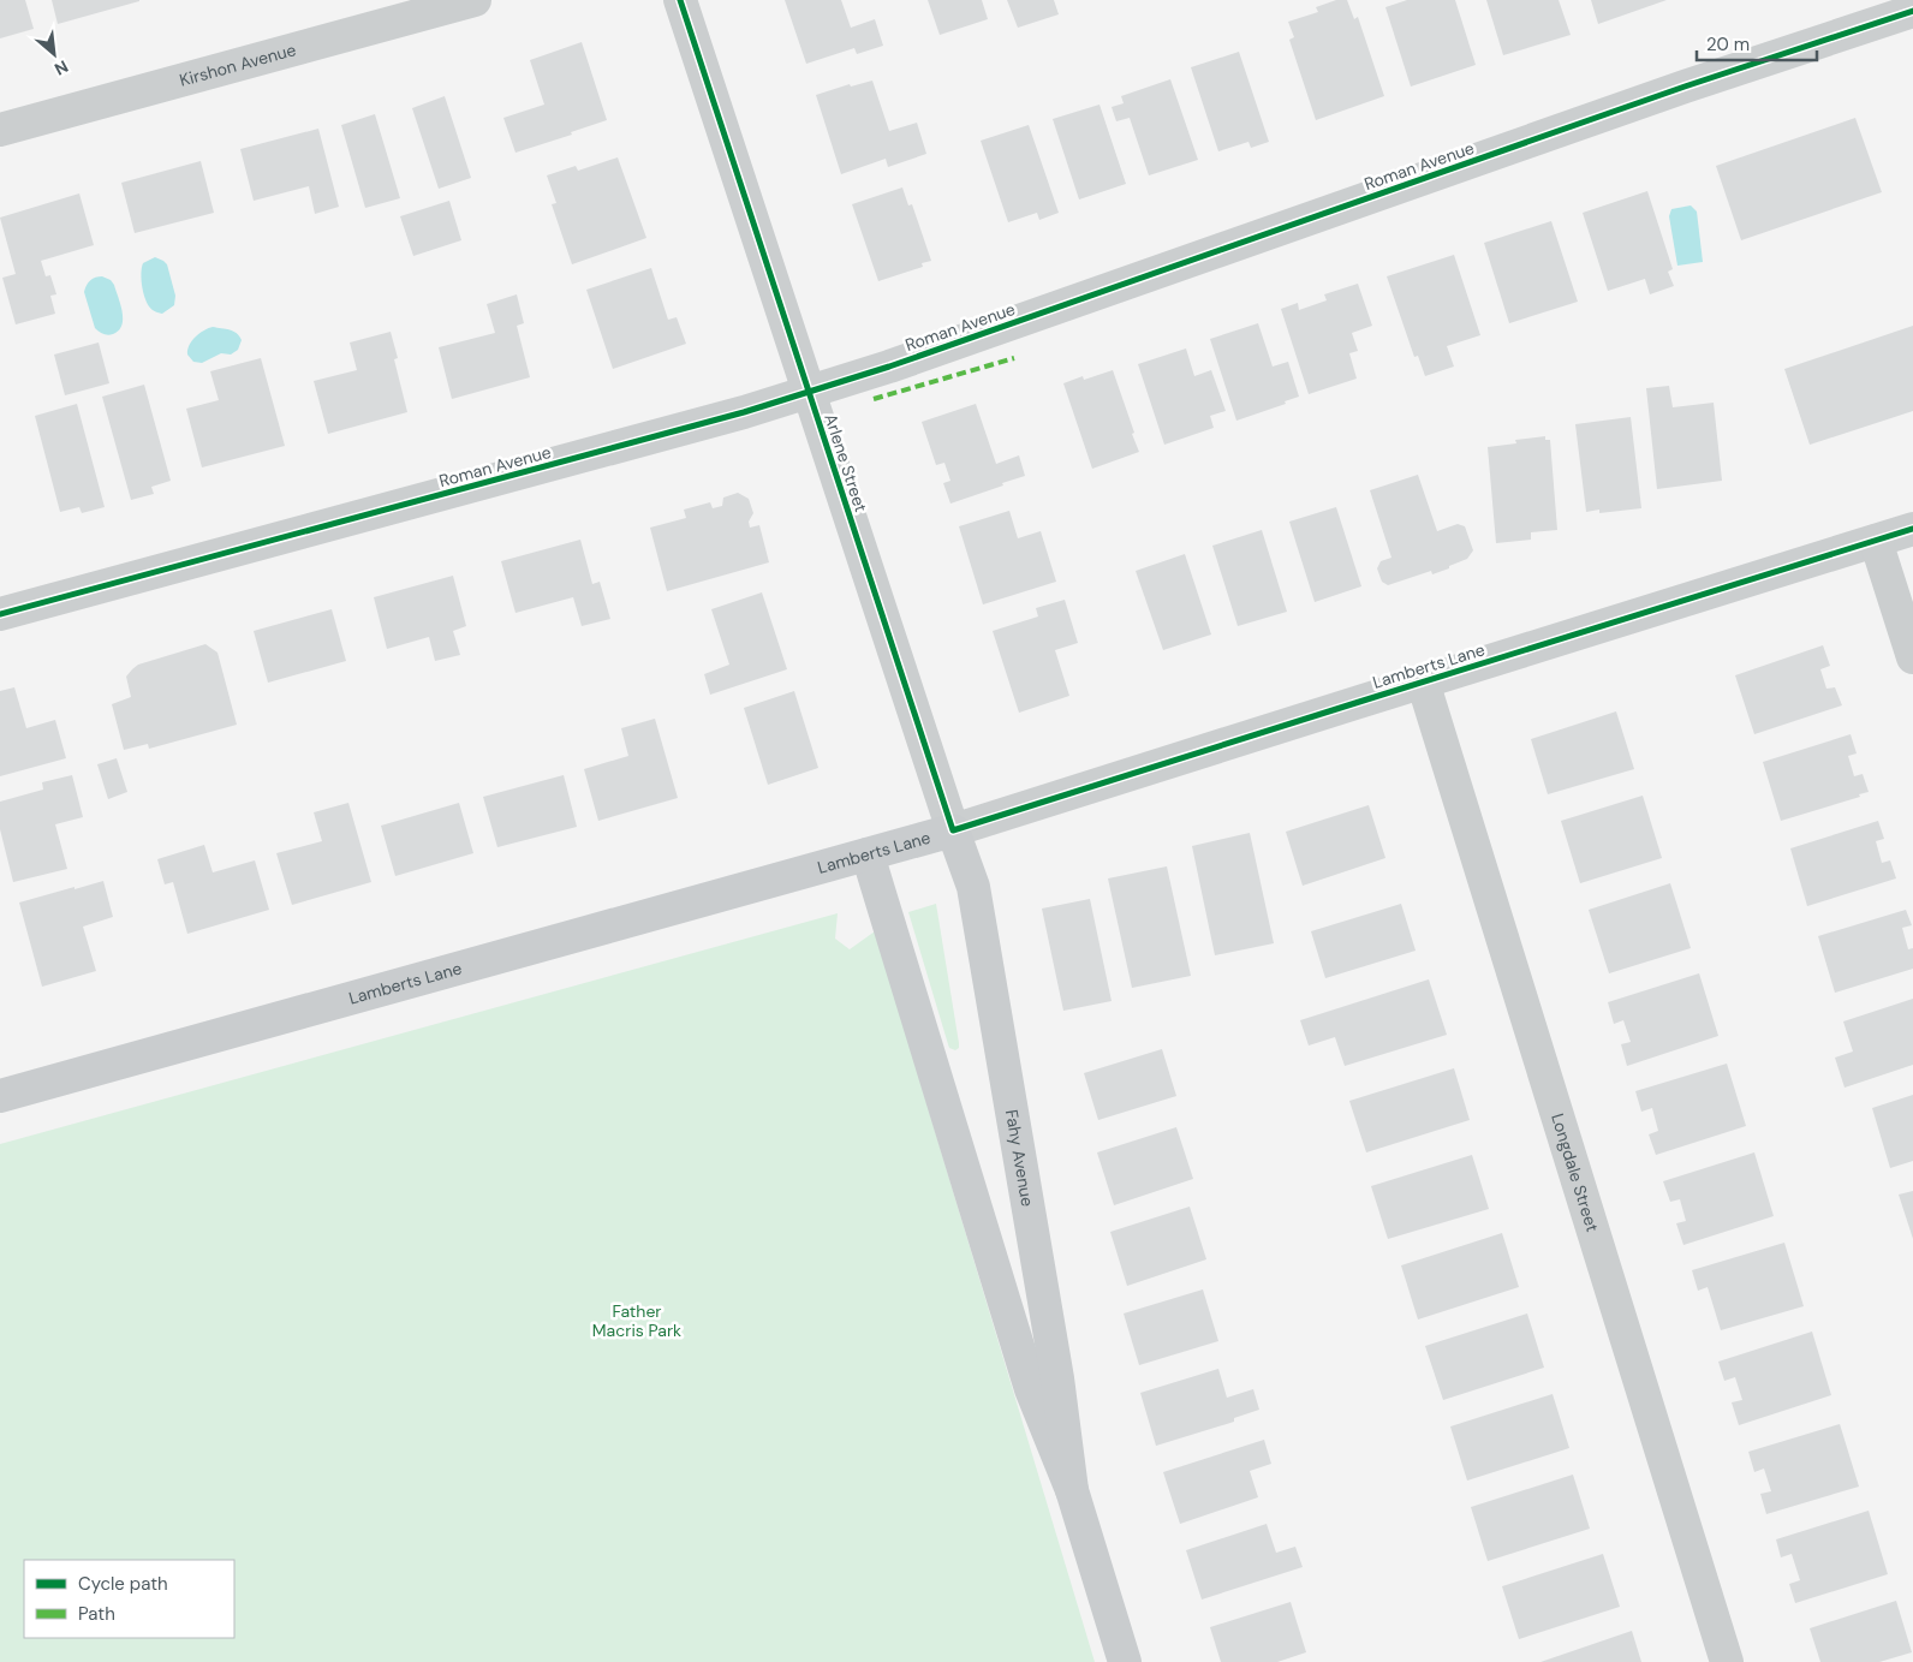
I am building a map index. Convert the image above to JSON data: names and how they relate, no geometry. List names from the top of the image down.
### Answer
{
  "streets": {
    "main road": ["Lamberts Lane", "Fahy Avenue"],
    "street": [
      "Kirshon Avenue",
      "Roman Avenue",
      "Arlene Street",
      "Longdale Street"
    ]
  },
  "crossings": [
    ["Roman Avenue", "Arlene Street"],
    ["Arlene Street", "Lamberts Lane"],
    ["Arlene Street", "Fahy Avenue"],
    ["Lamberts Lane", "Fahy Avenue"],
    ["Lamberts Lane", "Longdale Street"]
  ],
  "parks": ["Father Macris Park"],
  "legend": ["Cycle path", "Path"],
  "scale_bar": "20 m",
  "north": "bottom right"
}
